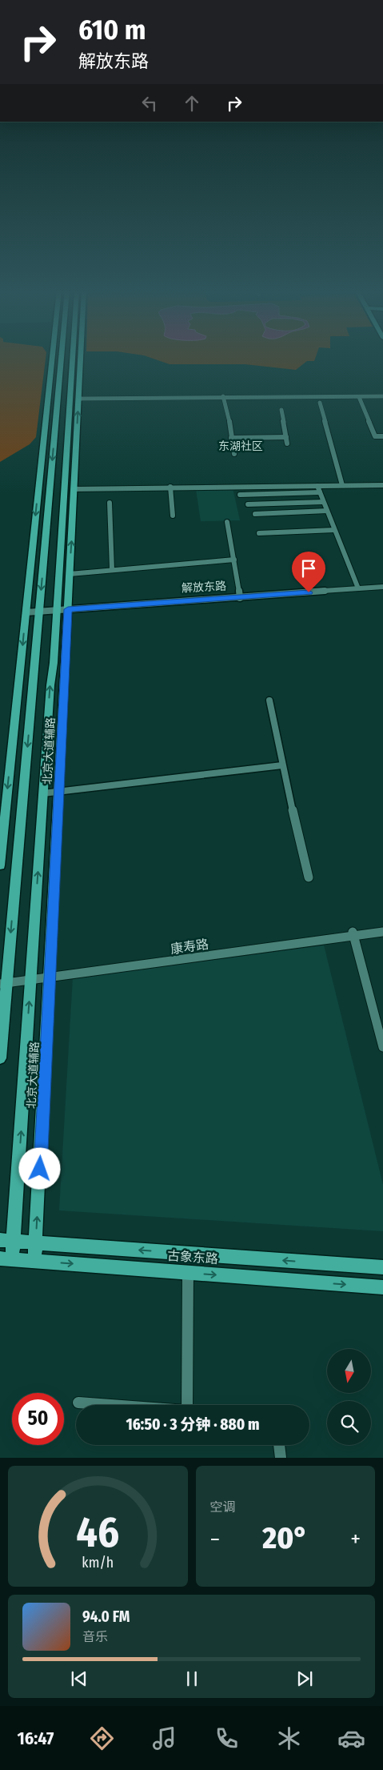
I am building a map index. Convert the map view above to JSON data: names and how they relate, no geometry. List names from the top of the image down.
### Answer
{
  "streets": {
    "main road": ["北京大道辅路", "古象东路"],
    "street": ["解放东路", "康寿路"]
  },
  "crossings": [
    ["解放东路", "北京大道辅路"],
    ["北京大道辅路", "康寿路"],
    ["北京大道辅路", "古象东路"]
  ],
  "districts": ["东湖社区"],
  "north": "bottom",
  "page": {
    "turn": ["610 m", "解放东路"],
    "limit": "50",
    "trip": "16:50 · 3 分钟 · 880 m",
    "tile": "空调",
    "heat": ["−", "20°", "+"],
    "song": ["94.0 FM", "音乐"],
    "tabs": "16:47",
    "gauge": ["46", "km/h"]
  }
}
